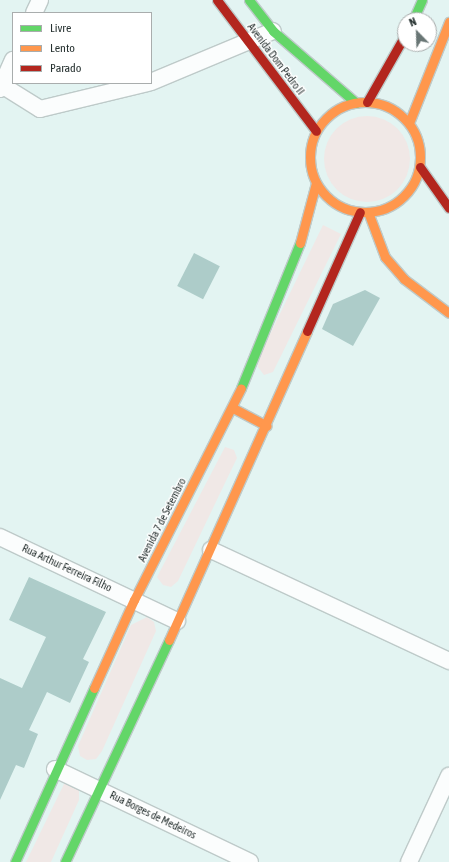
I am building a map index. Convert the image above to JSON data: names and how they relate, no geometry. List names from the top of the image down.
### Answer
{
  "streets": {
    "main road": ["Avenida Dom Pedro II", "Avenida 7 de Setembro"],
    "street": ["Rua Arthur Ferreira Filho", "Rua Borges de Medeiros"]
  },
  "crossings": [
    ["Avenida Dom Pedro II", "Avenida 7 de Setembro"],
    ["Avenida 7 de Setembro", "Rua Arthur Ferreira Filho"],
    ["Avenida 7 de Setembro", "Rua Borges de Medeiros"]
  ],
  "legend": ["Livre", "Lento", "Parado"],
  "north": "top left"
}
